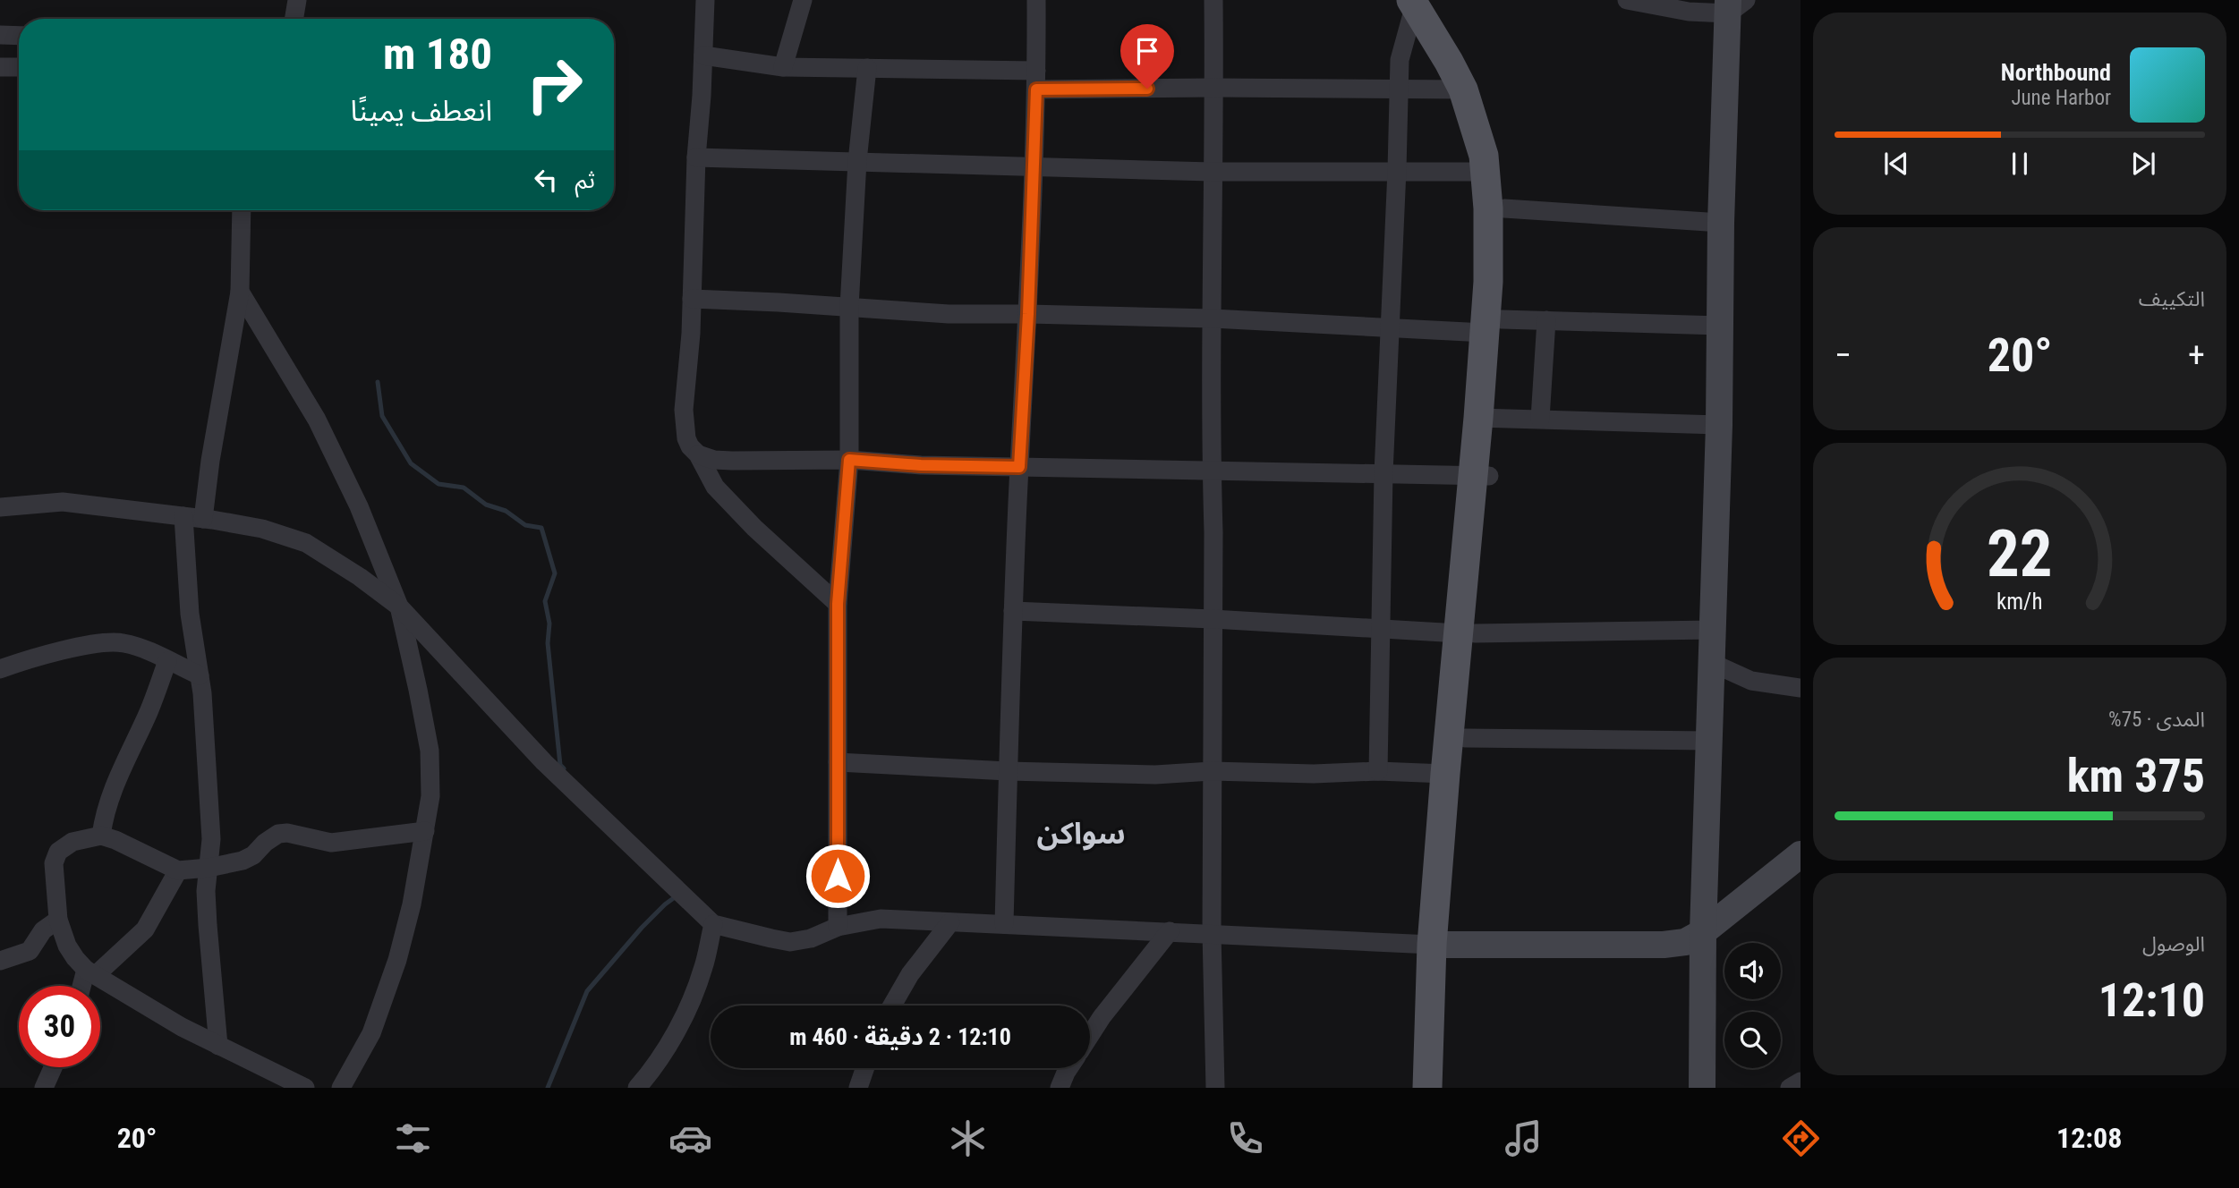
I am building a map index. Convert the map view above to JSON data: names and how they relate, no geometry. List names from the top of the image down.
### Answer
{
  "districts": ["سواكن"],
  "page": {
    "turn": ["180 m", "انعطف يمينًا"],
    "song": ["Northbound", "June Harbor"],
    "then": "ثم",
    "tile": [
      "التكييف",
      ["المدى · 75%", "375 km"],
      ["الوصول", "12:10"]
    ],
    "heat": ["−", "20°", "+"],
    "limit": "30",
    "trip": "12:10 · 2 دقيقة · 460 m",
    "tabs": ["12:08", "20°"],
    "gauge": ["22", "km/h"]
  }
}
